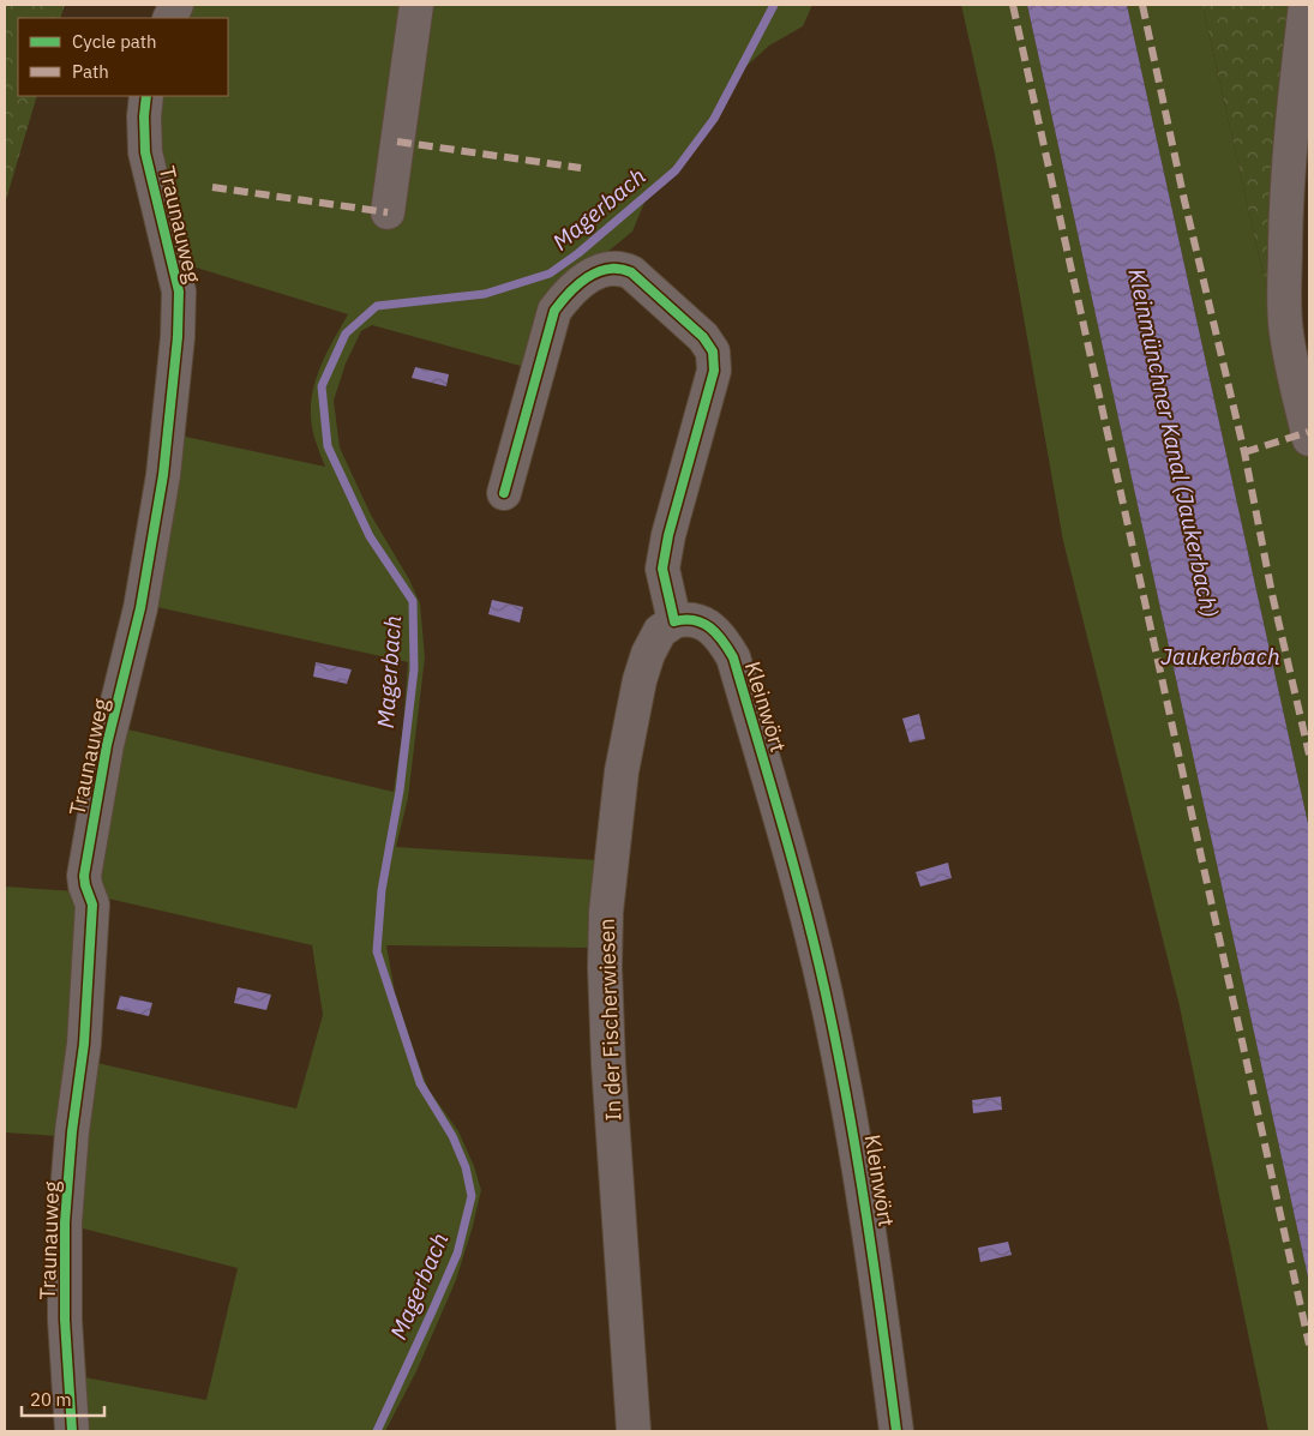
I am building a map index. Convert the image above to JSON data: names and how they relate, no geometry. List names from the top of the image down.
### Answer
{
  "streets": {
    "street": ["Traunauweg", "Kleinwört", "In der Fischerwiesen"]
  },
  "crossings": [
    ["Kleinwört", "In der Fischerwiesen"]
  ],
  "water": ["Magerbach", "Kleinmünchner Kanal (Jaukerbach)", "Jaukerbach"],
  "legend": ["Cycle path", "Path"],
  "scale_bar": "20 m"
}
